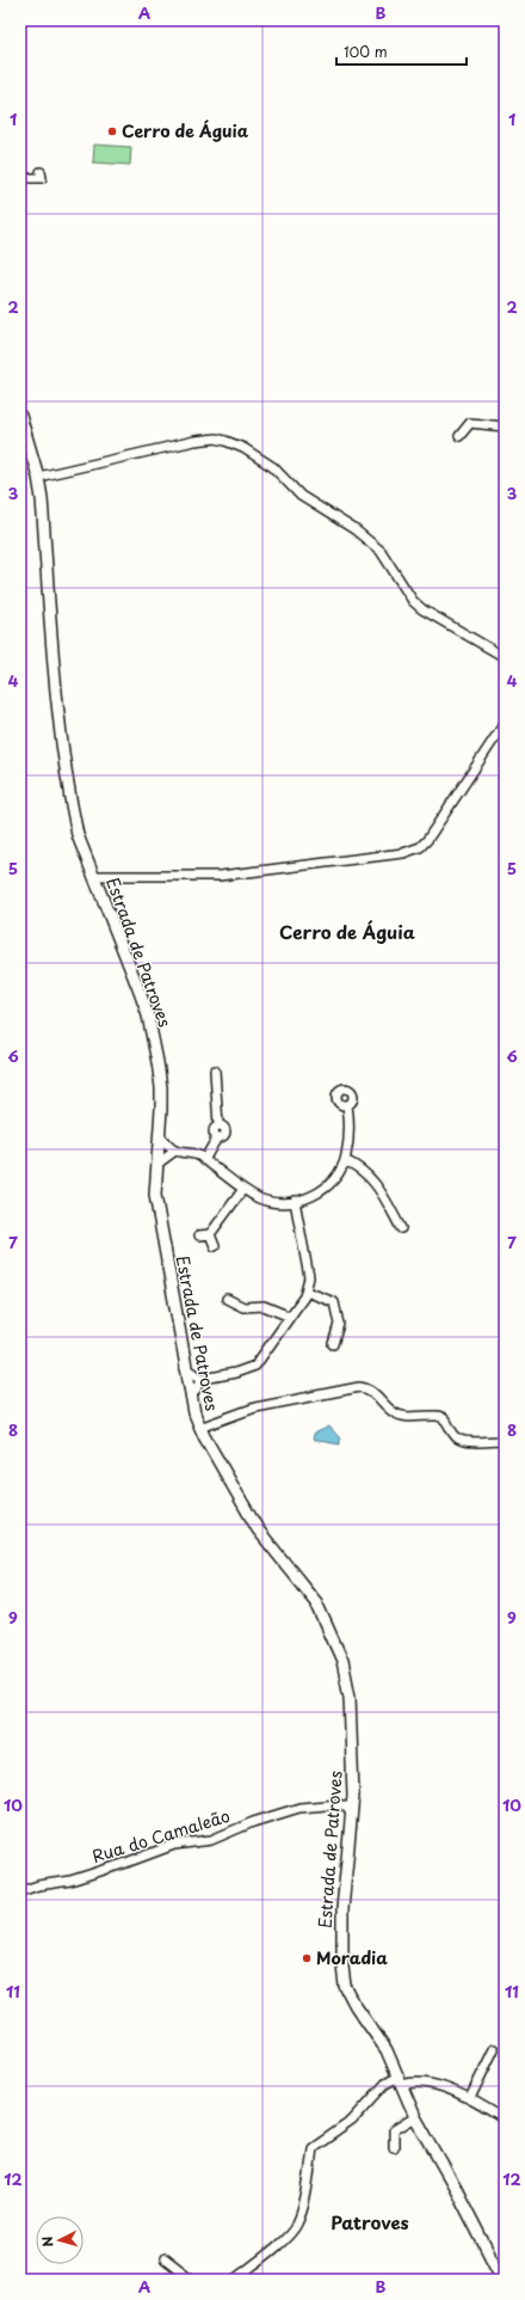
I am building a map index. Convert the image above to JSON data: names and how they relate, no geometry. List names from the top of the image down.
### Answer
{
  "streets": {
    "street": ["Estrada de Patroves", "Rua do Camaleão"]
  },
  "districts": ["Cerro de Águia", "Patroves"],
  "places": ["Cerro de Águia", "Moradia"],
  "scale_bar": "100 m",
  "north": "left",
  "grid": {
    "columns": ["A", "B"],
    "rows": [
      "1",
      "2",
      "3",
      "4",
      "5",
      "6",
      "7",
      "8",
      "9",
      "10",
      "11",
      "12"
    ]
  }
}
